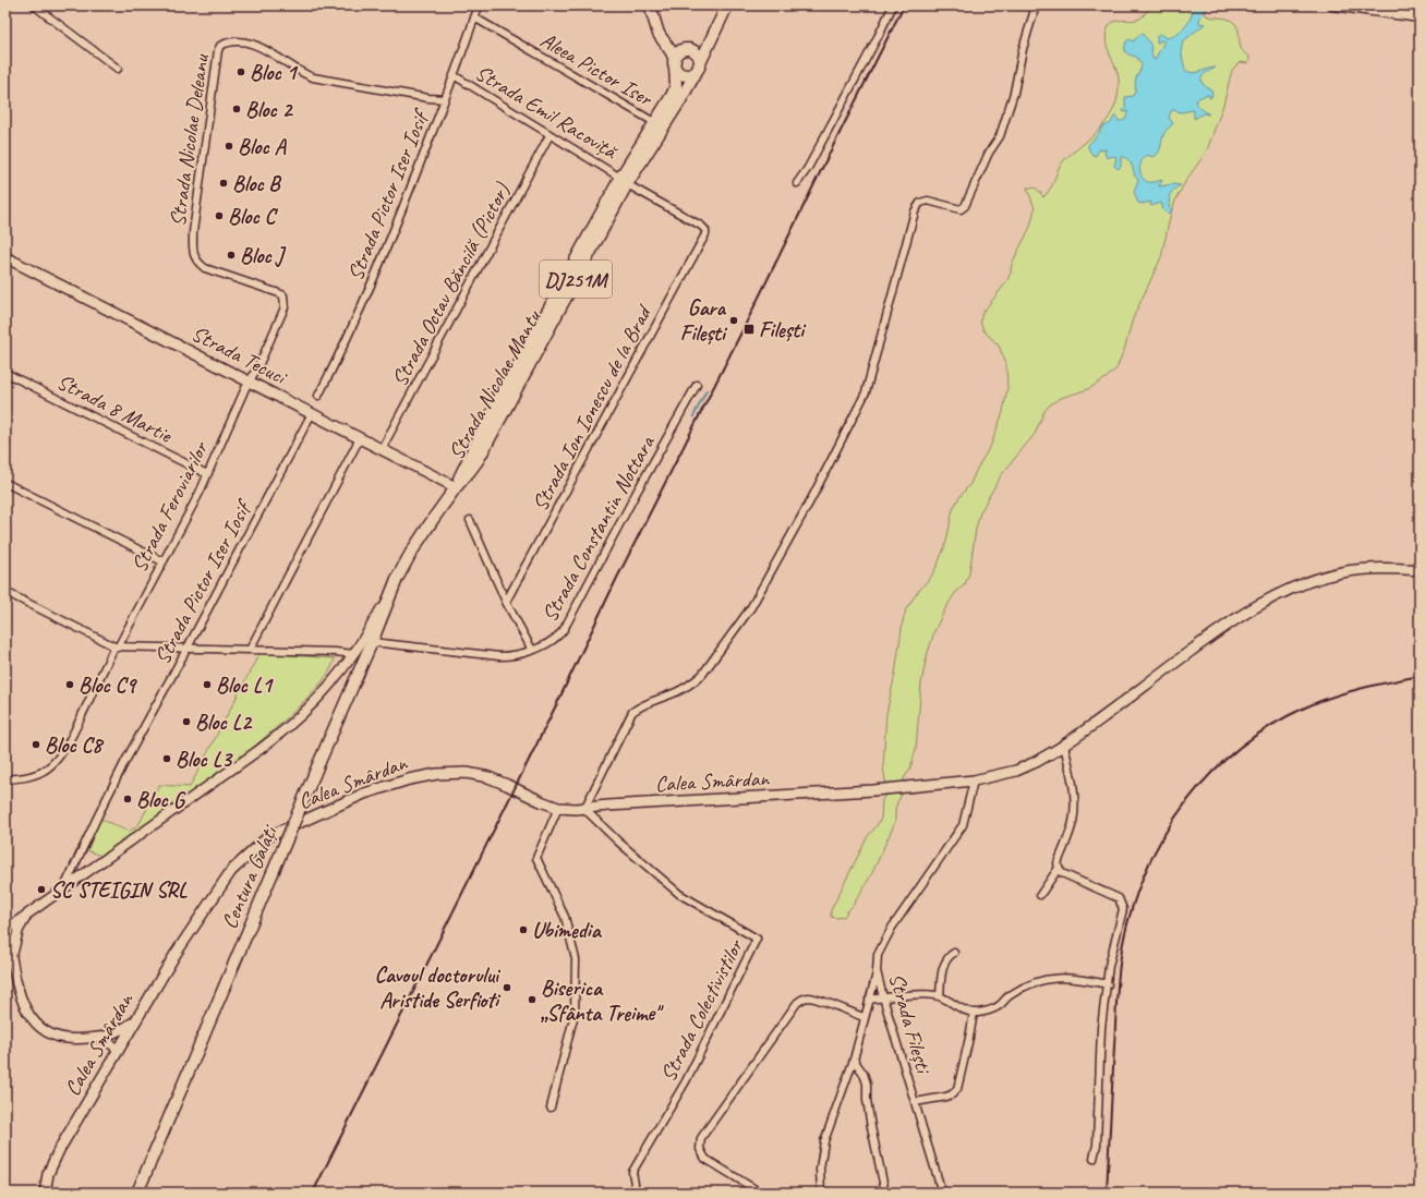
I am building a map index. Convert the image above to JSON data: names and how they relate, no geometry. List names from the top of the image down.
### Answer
{
  "streets": {
    "highway": ["DJ251M", "Strada Nicolae Mantu", "Centura Galați"],
    "main road": ["Strada Tecuci", "Calea Smârdan"],
    "street": [
      "Aleea Pictor Iser",
      "Strada Emil Racoviță",
      "Strada Nicolae Deleanu",
      "Strada Pictor Iser Iosif",
      "Strada Octav Băncilă (Pictor)",
      "Strada 8 Martie",
      "Strada Ion Ionescu de la Brad",
      "Strada Feroviarilor",
      "Strada Constantin Nottara",
      "Strada Colectivistilor",
      "Strada Filești"
    ]
  },
  "crossings": [
    ["Aleea Pictor Iser", "Strada Pictor Iser Iosif"],
    ["Aleea Pictor Iser", "DJ251M"],
    ["Strada Emil Racoviță", "Strada Pictor Iser Iosif"],
    ["Strada Emil Racoviță", "DJ251M"],
    ["Strada Emil Racoviță", "Strada Octav Băncilă (Pictor)"],
    ["Strada Emil Racoviță", "Strada Ion Ionescu de la Brad"],
    ["Strada Nicolae Deleanu", "Strada Pictor Iser Iosif"],
    ["Strada Nicolae Deleanu", "Strada Tecuci"],
    ["Strada Nicolae Deleanu", "Strada Feroviarilor"],
    ["Strada Pictor Iser Iosif", "DJ251M"],
    ["Strada Pictor Iser Iosif", "Strada Tecuci"],
    ["DJ251M", "Strada Tecuci"],
    ["DJ251M", "Strada Nicolae Mantu"],
    ["DJ251M", "Centura Galați"],
    ["Strada Octav Băncilă (Pictor)", "Strada Tecuci"],
    ["Strada Tecuci", "Strada Nicolae Mantu"],
    ["Strada Tecuci", "Strada Feroviarilor"],
    ["Strada Nicolae Mantu", "Centura Galați"],
    ["Strada 8 Martie", "Strada Feroviarilor"],
    ["Strada Constantin Nottara", "Centura Galați"],
    ["Calea Smârdan", "Strada Colectivistilor"],
    ["Calea Smârdan", "Strada Filești"]
  ],
  "places": {
    "other": [
      "Bloc 1",
      "Bloc 2",
      "Bloc A",
      "Bloc B",
      "Bloc C",
      "Bloc J",
      "Gara Filești",
      "Bloc C9",
      "Bloc L1",
      "Bloc L2",
      "Bloc C8",
      "Bloc L3",
      "Bloc G",
      "SC STEIGIN SRL",
      "Ubimedia",
      "Cavoul doctorului Aristide Serfioti",
      "Biserica „Sfânta Treime\""
    ],
    "transit": ["Filești"]
  }
}
